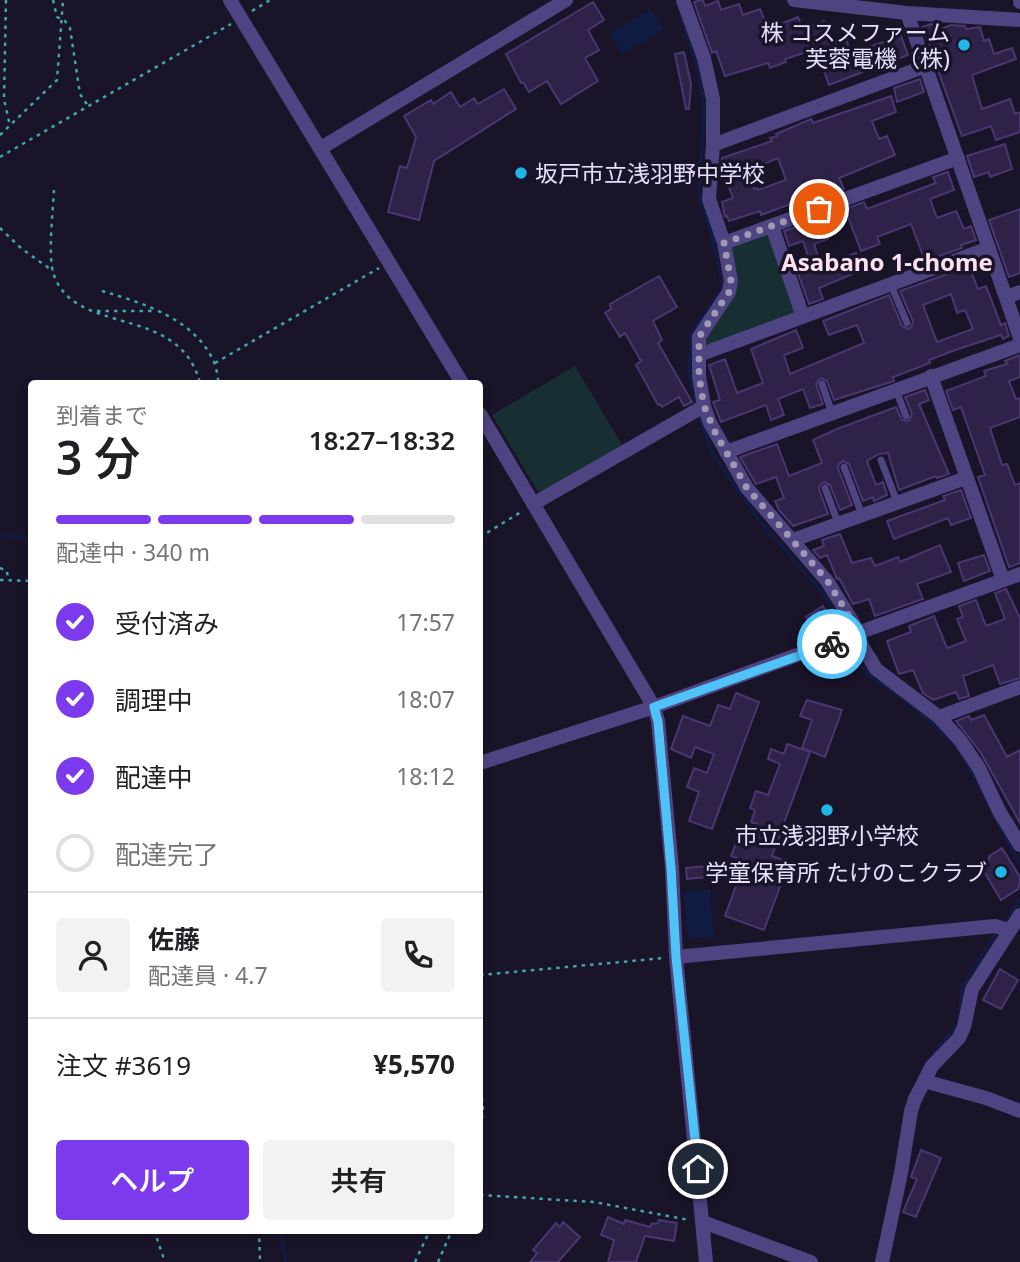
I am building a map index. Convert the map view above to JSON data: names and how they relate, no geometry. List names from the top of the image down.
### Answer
{
  "districts": ["Asabano 1-chome"],
  "places": [
    "株 コスメファーム 芙蓉電機（株)",
    "坂戸市立浅羽野中学校",
    "市立浅羽野小学校",
    "学童保育所 たけのこクラブ"
  ],
  "page": {
    "heading": ["3 分", "到着まで", "18:27–18:32"],
    "panel": [
      "佐藤",
      "配達員 · 4.7",
      "注文 #3619",
      "¥5,570"
    ],
    "bar": "配達中 · 340 m",
    "list": [
      ["受付済み", "17:57"],
      ["調理中", "18:07"],
      ["配達中", "18:12"],
      "配達完了"
    ],
    "buttons": ["ヘルプ", "共有"]
  }
}
